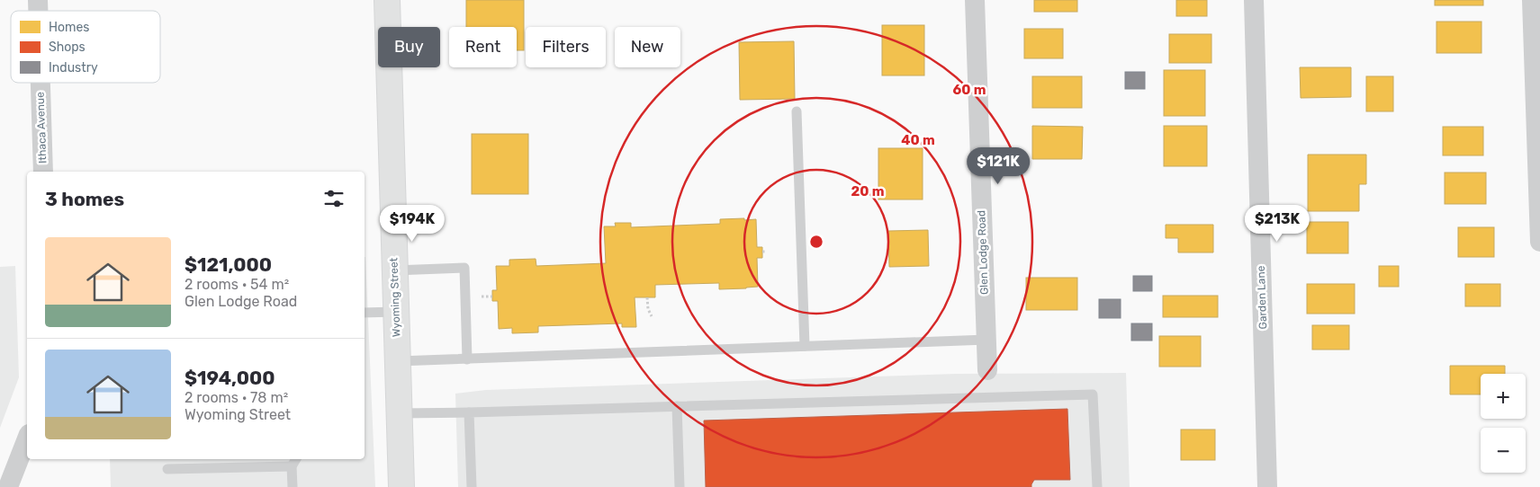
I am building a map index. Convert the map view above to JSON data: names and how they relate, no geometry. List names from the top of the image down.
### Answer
{
  "streets": {
    "street": [
      "Ithaca Avenue",
      "Glen Lodge Road",
      "Wyoming Street",
      "Garden Lane"
    ]
  },
  "legend": ["Homes", "Shops", "Industry"],
  "page": {
    "chip": [
      "Buy",
      "Rent",
      "Filters",
      "New"
    ],
    "price": ["$121K", "$194K", "$213K"],
    "heading": "3 homes",
    "list": [
      {
        "name": "$121,000",
        "note": "2 rooms · 54 m² · Glen Lodge Road"
      },
      {
        "name": "$194,000",
        "note": "2 rooms · 78 m² · Wyoming Street"
      }
    ],
    "map_buttons": ["+", "−"]
  },
  "rings": ["60 m", "40 m", "20 m"]
}
